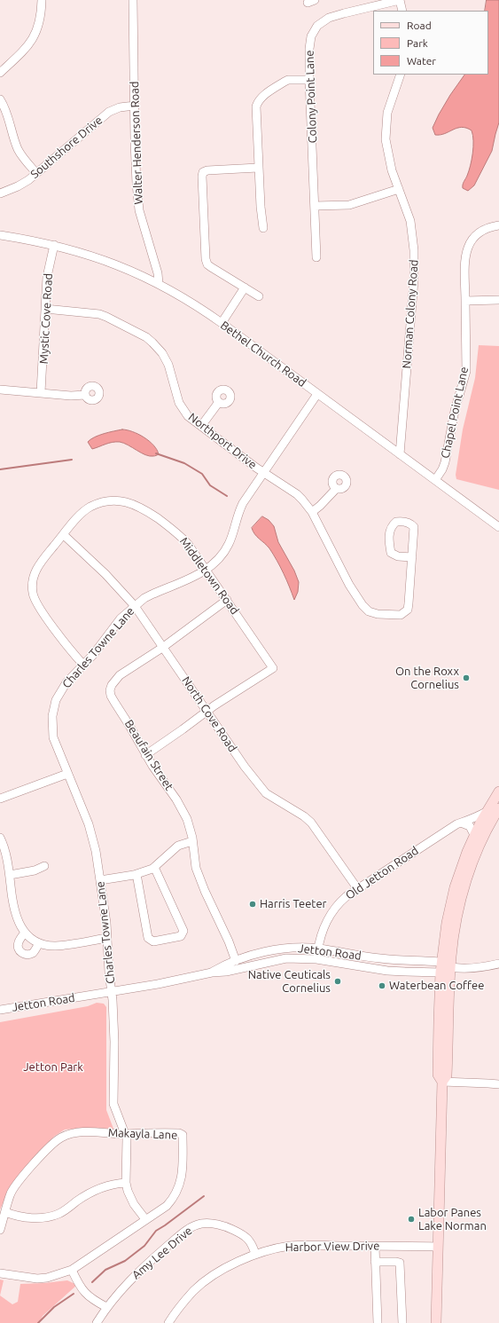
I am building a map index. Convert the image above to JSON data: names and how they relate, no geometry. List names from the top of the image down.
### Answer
{
  "streets": {
    "street": [
      "Colony Point Lane",
      "Walter Henderson Road",
      "Southshore Drive",
      "Norman Colony Road",
      "Mystic Cove Road",
      "Bethel Church Road",
      "Chapel Point Lane",
      "Northport Drive",
      "Middletown Road",
      "Charles Towne Lane",
      "North Cove Road",
      "Beaufain Street",
      "Old Jetton Road",
      "Jetton Road",
      "Makayla Lane",
      "Harbor View Drive",
      "Amy Lee Drive"
    ]
  },
  "crossings": [
    ["Walter Henderson Road", "Southshore Drive"],
    ["Walter Henderson Road", "Bethel Church Road"],
    ["Norman Colony Road", "Bethel Church Road"],
    ["Mystic Cove Road", "Bethel Church Road"],
    ["Mystic Cove Road", "Northport Drive"],
    ["Bethel Church Road", "Chapel Point Lane"],
    ["Bethel Church Road", "Charles Towne Lane"],
    ["Northport Drive", "Charles Towne Lane"],
    ["Middletown Road", "Charles Towne Lane"],
    ["Middletown Road", "North Cove Road"],
    ["Middletown Road", "Beaufain Street"],
    ["Charles Towne Lane", "North Cove Road"],
    ["Charles Towne Lane", "Jetton Road"],
    ["Charles Towne Lane", "Makayla Lane"],
    ["North Cove Road", "Beaufain Street"],
    ["North Cove Road", "Old Jetton Road"],
    ["Beaufain Street", "Jetton Road"],
    ["Old Jetton Road", "Jetton Road"],
    ["Harbor View Drive", "Amy Lee Drive"]
  ],
  "parks": ["Jetton Park"],
  "places": [
    "On the Roxx Cornelius",
    "Harris Teeter",
    "Native Ceuticals Cornelius",
    "Waterbean Coffee",
    "Labor Panes Lake Norman"
  ],
  "legend": ["Road", "Park", "Water"]
}
